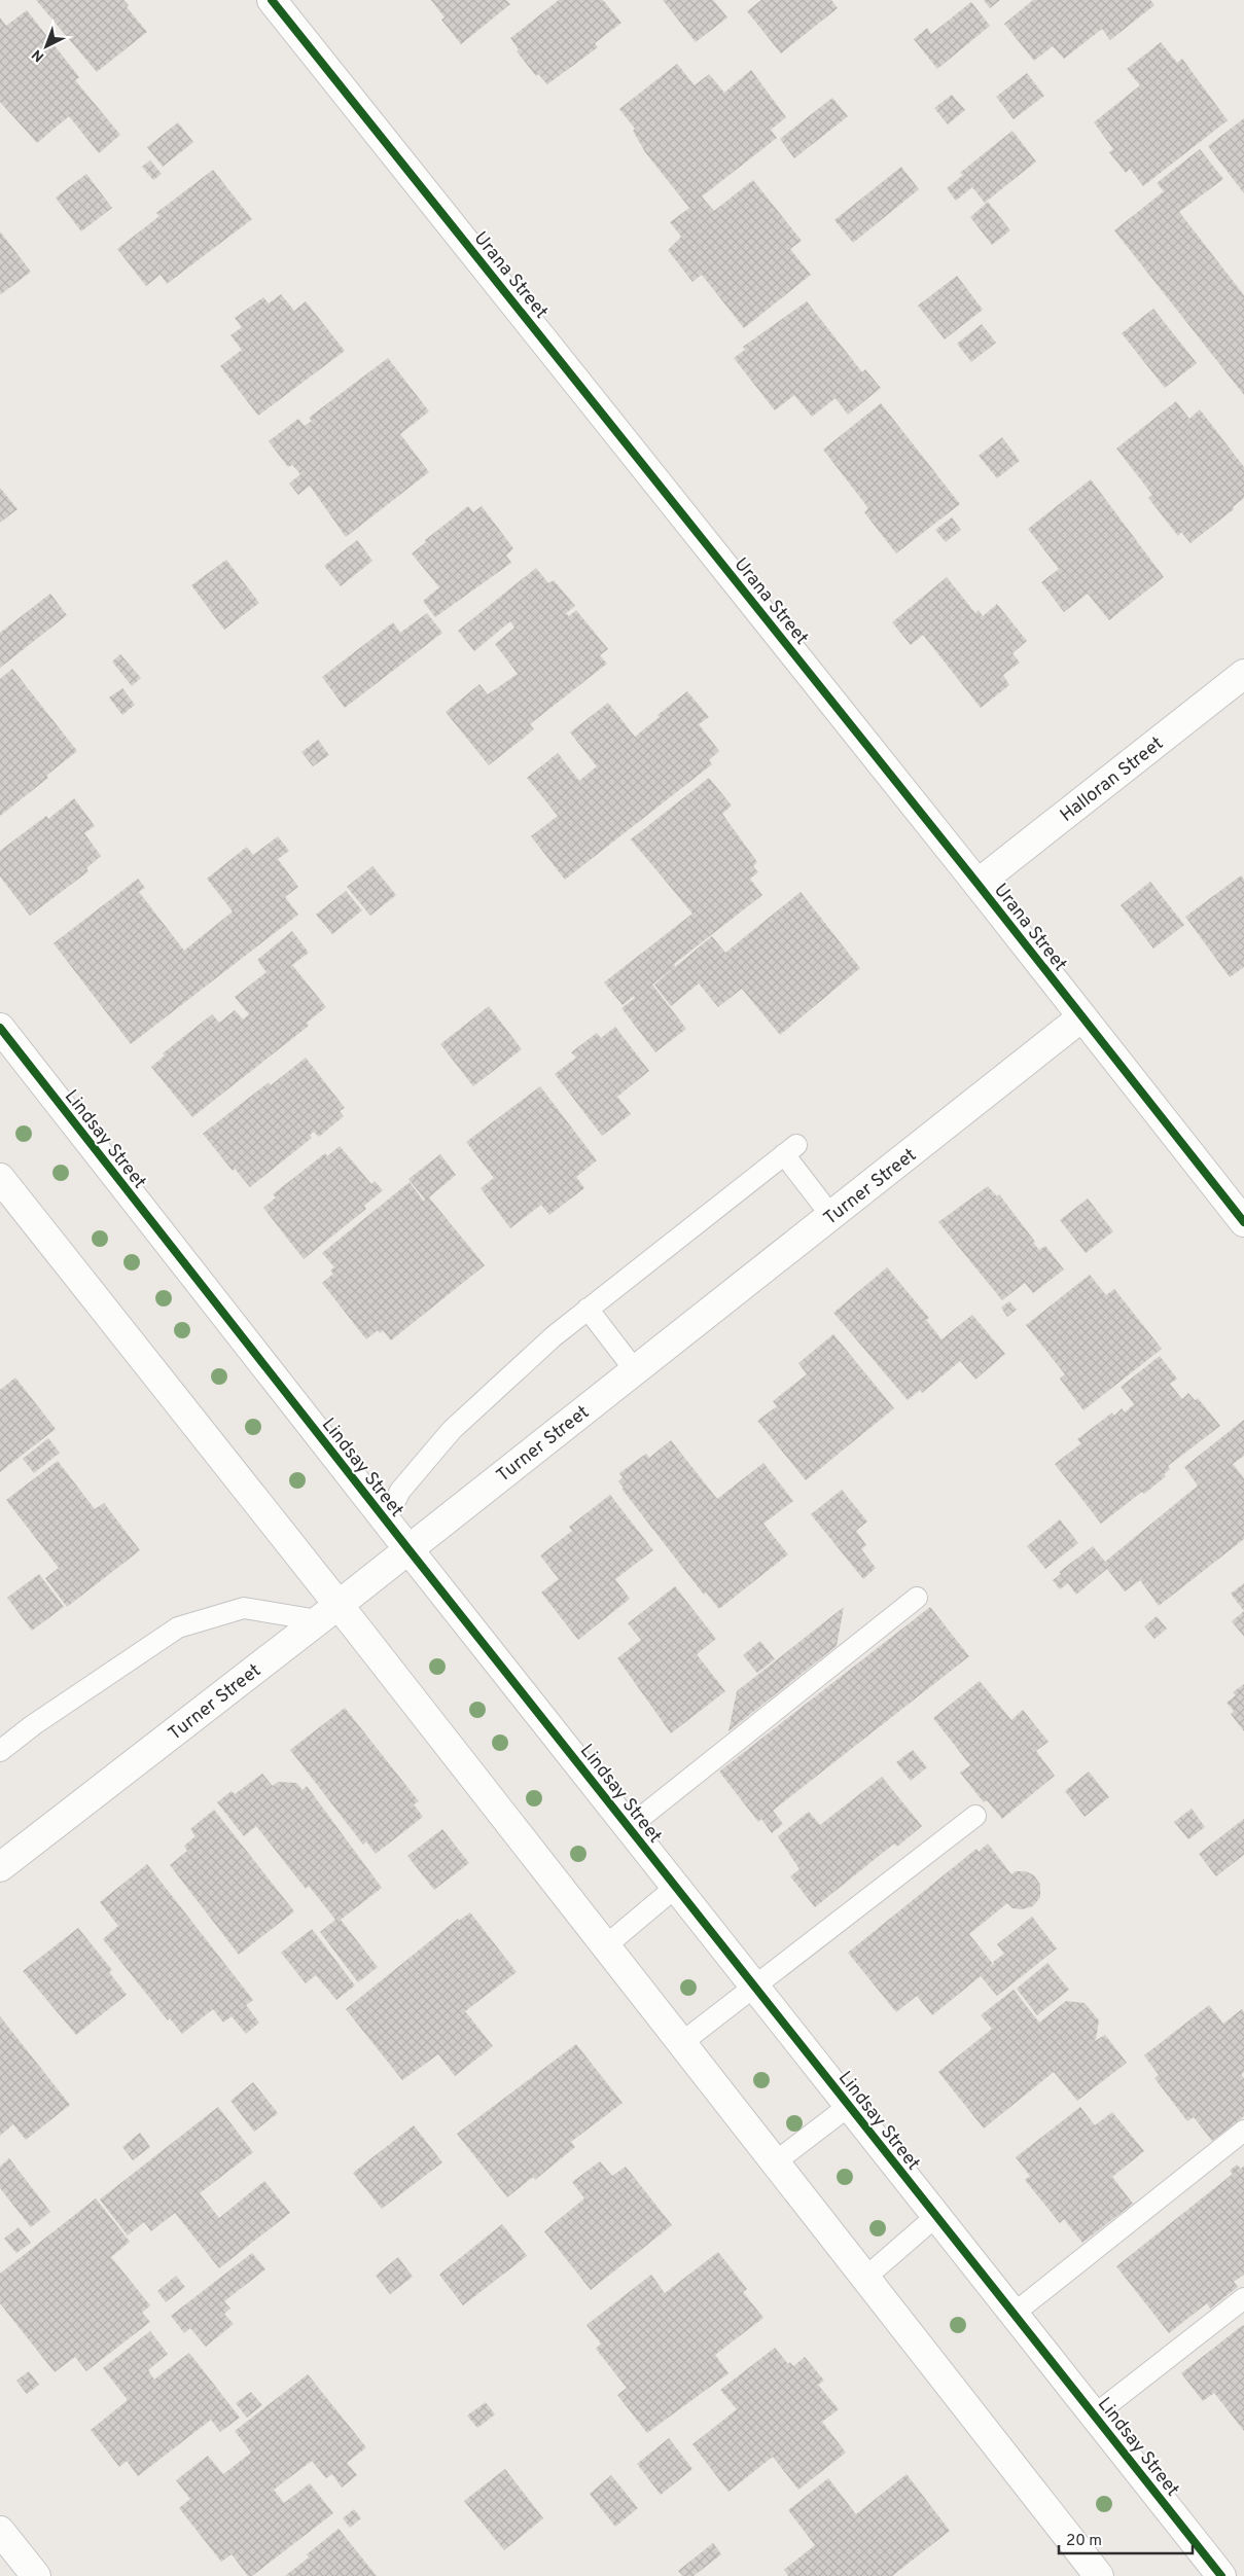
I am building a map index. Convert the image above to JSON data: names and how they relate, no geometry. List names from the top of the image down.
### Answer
{
  "streets": {
    "street": [
      "Urana Street",
      "Halloran Street",
      "Lindsay Street",
      "Turner Street"
    ]
  },
  "crossings": [
    ["Urana Street", "Halloran Street"],
    ["Urana Street", "Turner Street"],
    ["Lindsay Street", "Turner Street"]
  ],
  "scale_bar": "20 m",
  "north": "bottom left"
}
